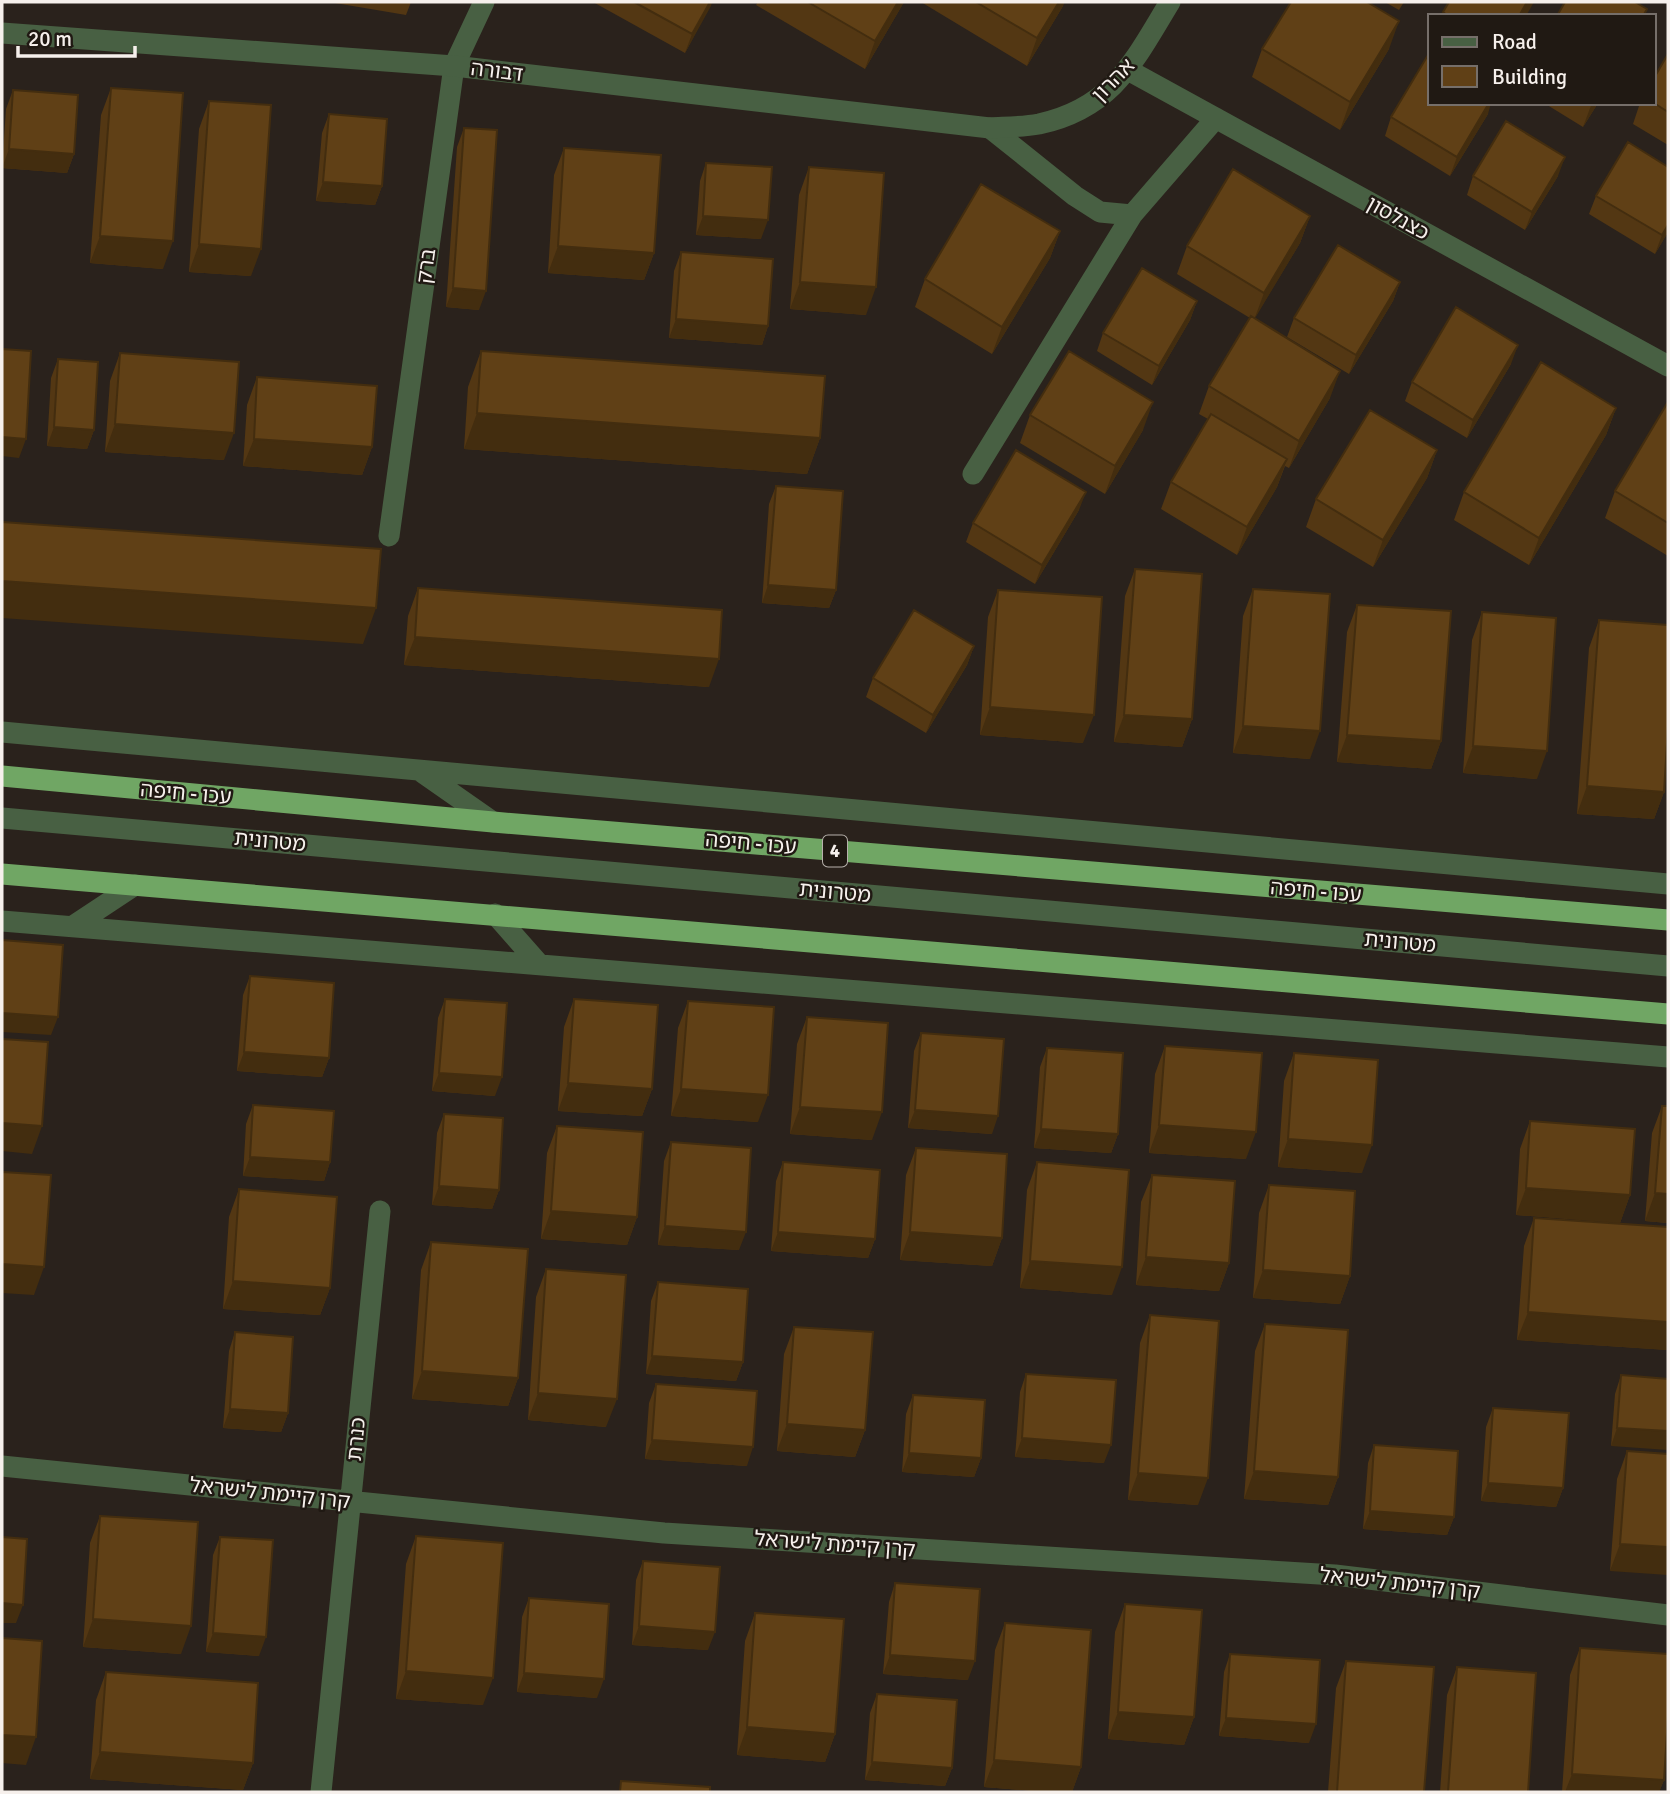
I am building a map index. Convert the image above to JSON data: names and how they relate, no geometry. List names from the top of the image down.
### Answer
{
  "streets": {
    "highway": ["עכו - חיפה", "4"],
    "street": [
      "דבורה",
      "אהרון",
      "כצנלסון",
      "ברק",
      "מטרונית",
      "כנרת",
      "קרן קיימת לישראל"
    ]
  },
  "crossings": [
    ["דבורה", "אהרון"],
    ["דבורה", "ברק"],
    ["אהרון", "כצנלסון"],
    ["כנרת", "קרן קיימת לישראל"]
  ],
  "legend": ["Road", "Building"],
  "scale_bar": "20 m"
}
